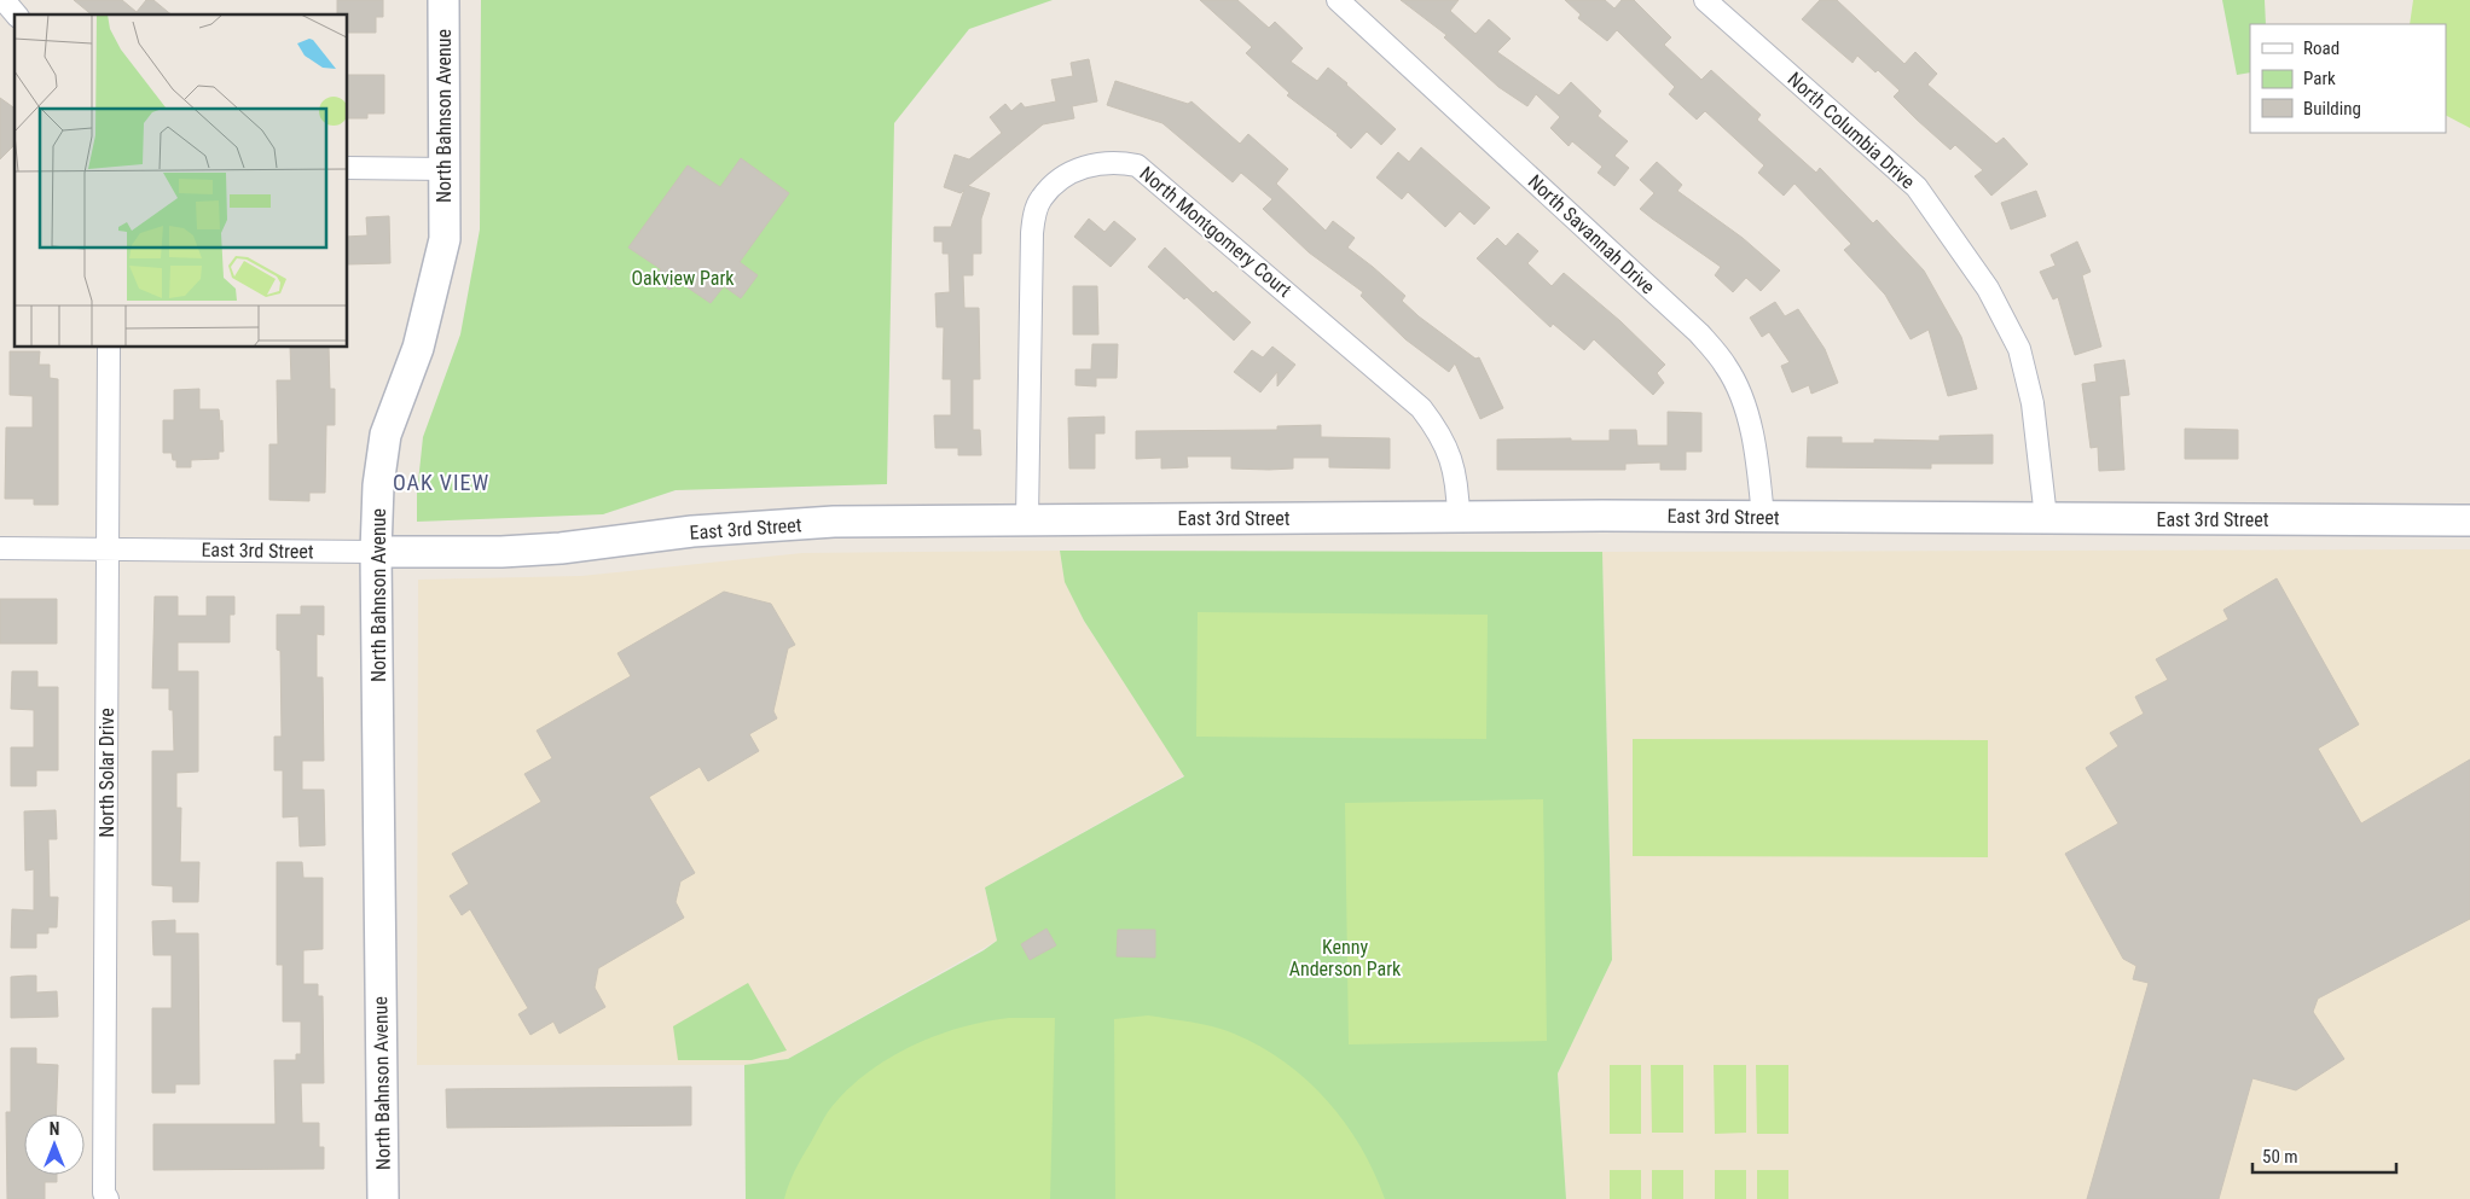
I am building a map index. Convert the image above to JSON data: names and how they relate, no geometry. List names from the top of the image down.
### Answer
{
  "streets": {
    "street": [
      "North Bahnson Avenue",
      "North Columbia Drive",
      "North Montgomery Court",
      "North Savannah Drive",
      "East 3rd Street",
      "North Solar Drive"
    ]
  },
  "crossings": [
    ["North Bahnson Avenue", "East 3rd Street"],
    ["North Columbia Drive", "East 3rd Street"],
    ["North Montgomery Court", "East 3rd Street"],
    ["North Savannah Drive", "East 3rd Street"],
    ["East 3rd Street", "North Solar Drive"]
  ],
  "districts": ["OAK VIEW"],
  "parks": ["Oakview Park", "Kenny Anderson Park"],
  "legend": ["Road", "Park", "Building"],
  "scale_bar": "50 m",
  "north": "top"
}
